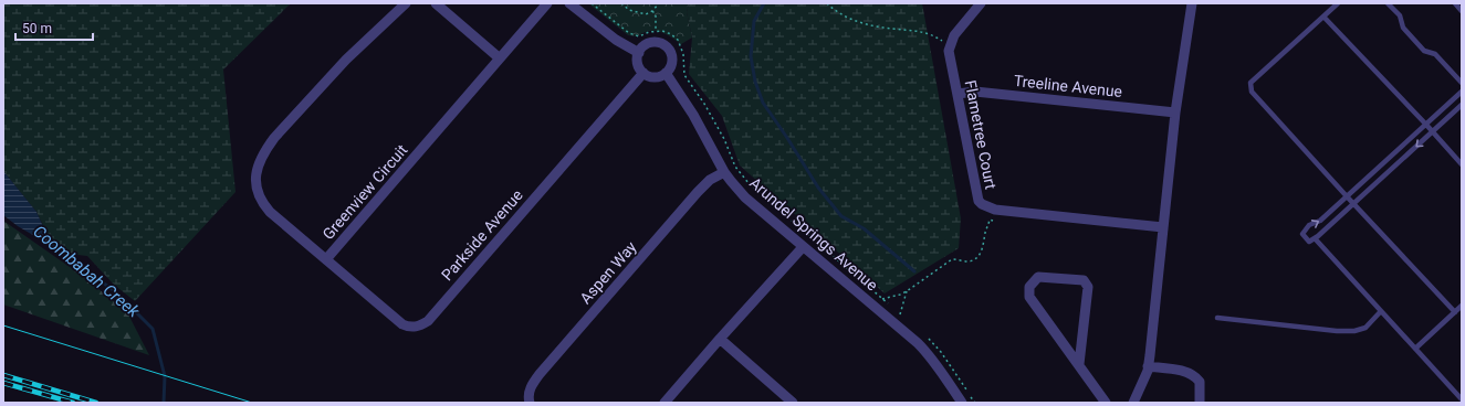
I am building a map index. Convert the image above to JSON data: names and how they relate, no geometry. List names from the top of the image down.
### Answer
{
  "streets": {
    "street": [
      "Treeline Avenue",
      "Flametree Court",
      "Greenview Circuit",
      "Arundel Springs Avenue",
      "Parkside Avenue",
      "Aspen Way"
    ]
  },
  "crossings": [
    ["Treeline Avenue", "Flametree Court"],
    ["Greenview Circuit", "Parkside Avenue"],
    ["Arundel Springs Avenue", "Parkside Avenue"],
    ["Arundel Springs Avenue", "Aspen Way"]
  ],
  "water": ["Coombabah Creek"],
  "scale_bar": "50 m"
}
